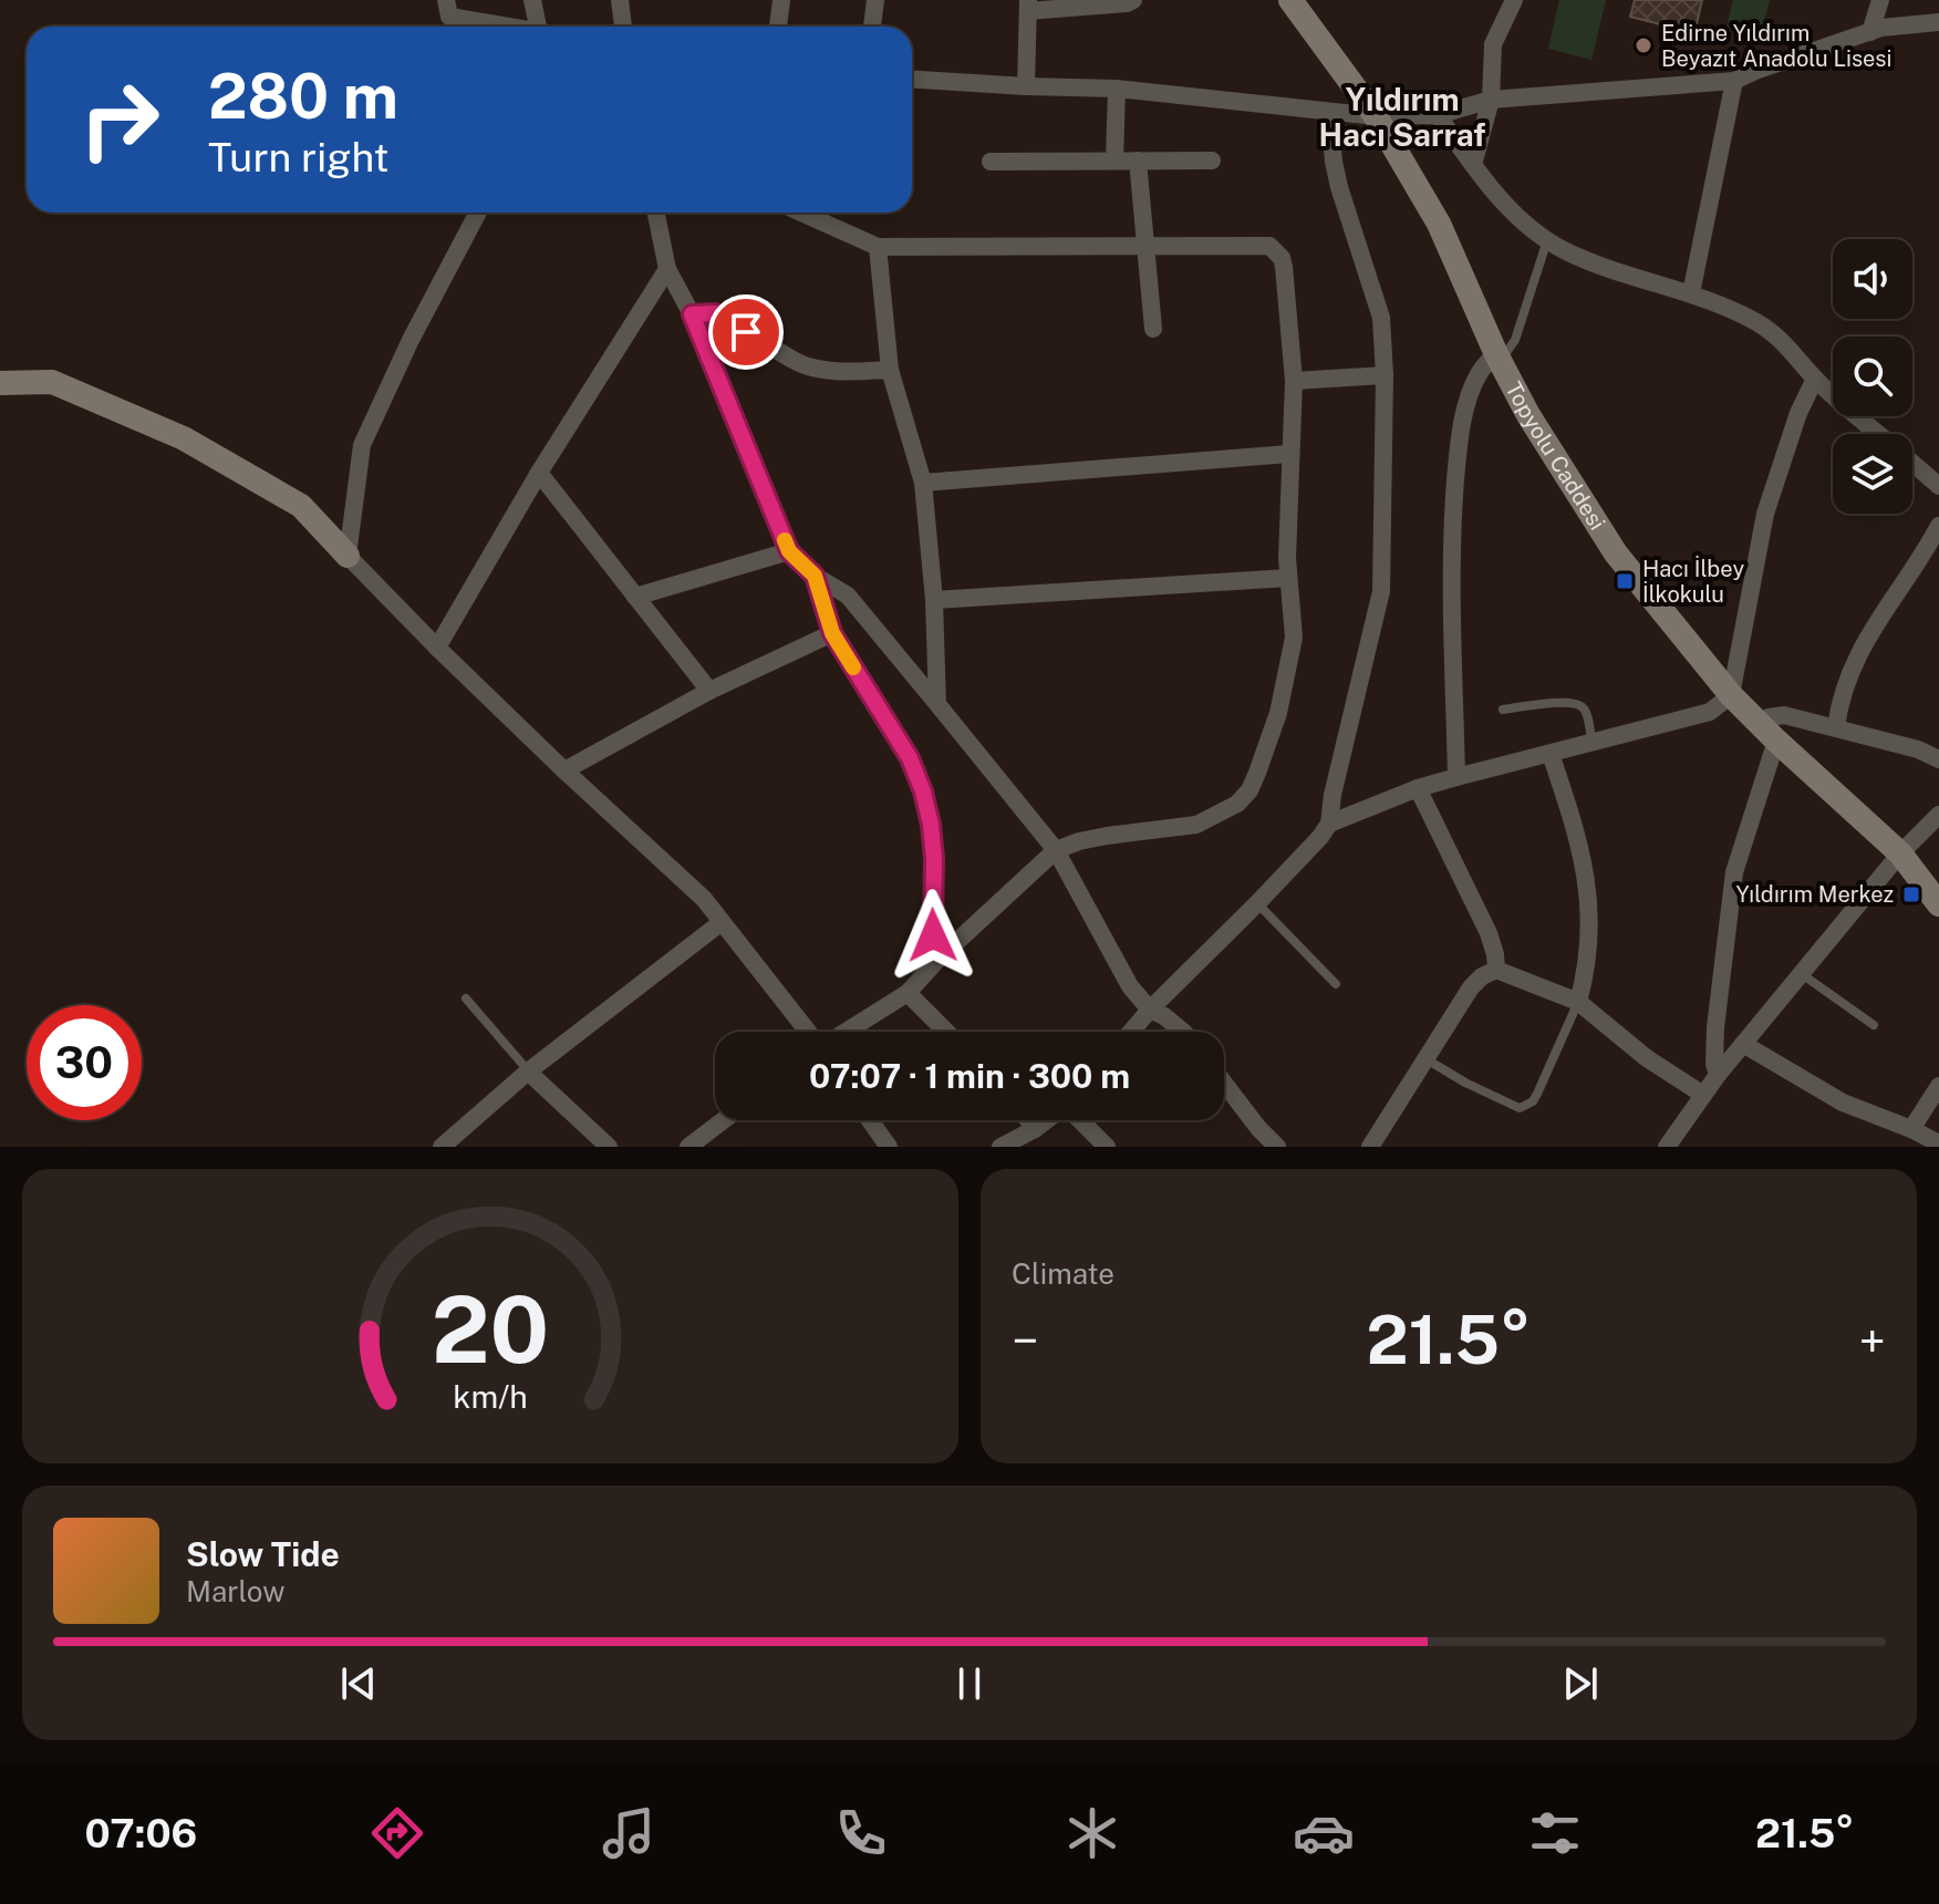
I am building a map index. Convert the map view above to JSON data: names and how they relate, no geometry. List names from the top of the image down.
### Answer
{
  "streets": {
    "street": ["Topyolu Caddesi"]
  },
  "districts": ["Yıldırım Hacı Sarraf"],
  "places": {
    "other": ["Edirne Yıldırım Beyazıt Anadolu Lisesi"],
    "transit": ["Hacı İlbey İlkokulu", "Yıldırım Merkez"]
  },
  "page": {
    "turn": ["280 m", "Turn right"],
    "limit": "30",
    "trip": "07:07 · 1 min · 300 m",
    "tile": "Climate",
    "heat": ["−", "21.5°", "+"],
    "song": ["Slow Tide", "Marlow"],
    "tabs": ["07:06", "21.5°"],
    "gauge": ["20", "km/h"]
  }
}
